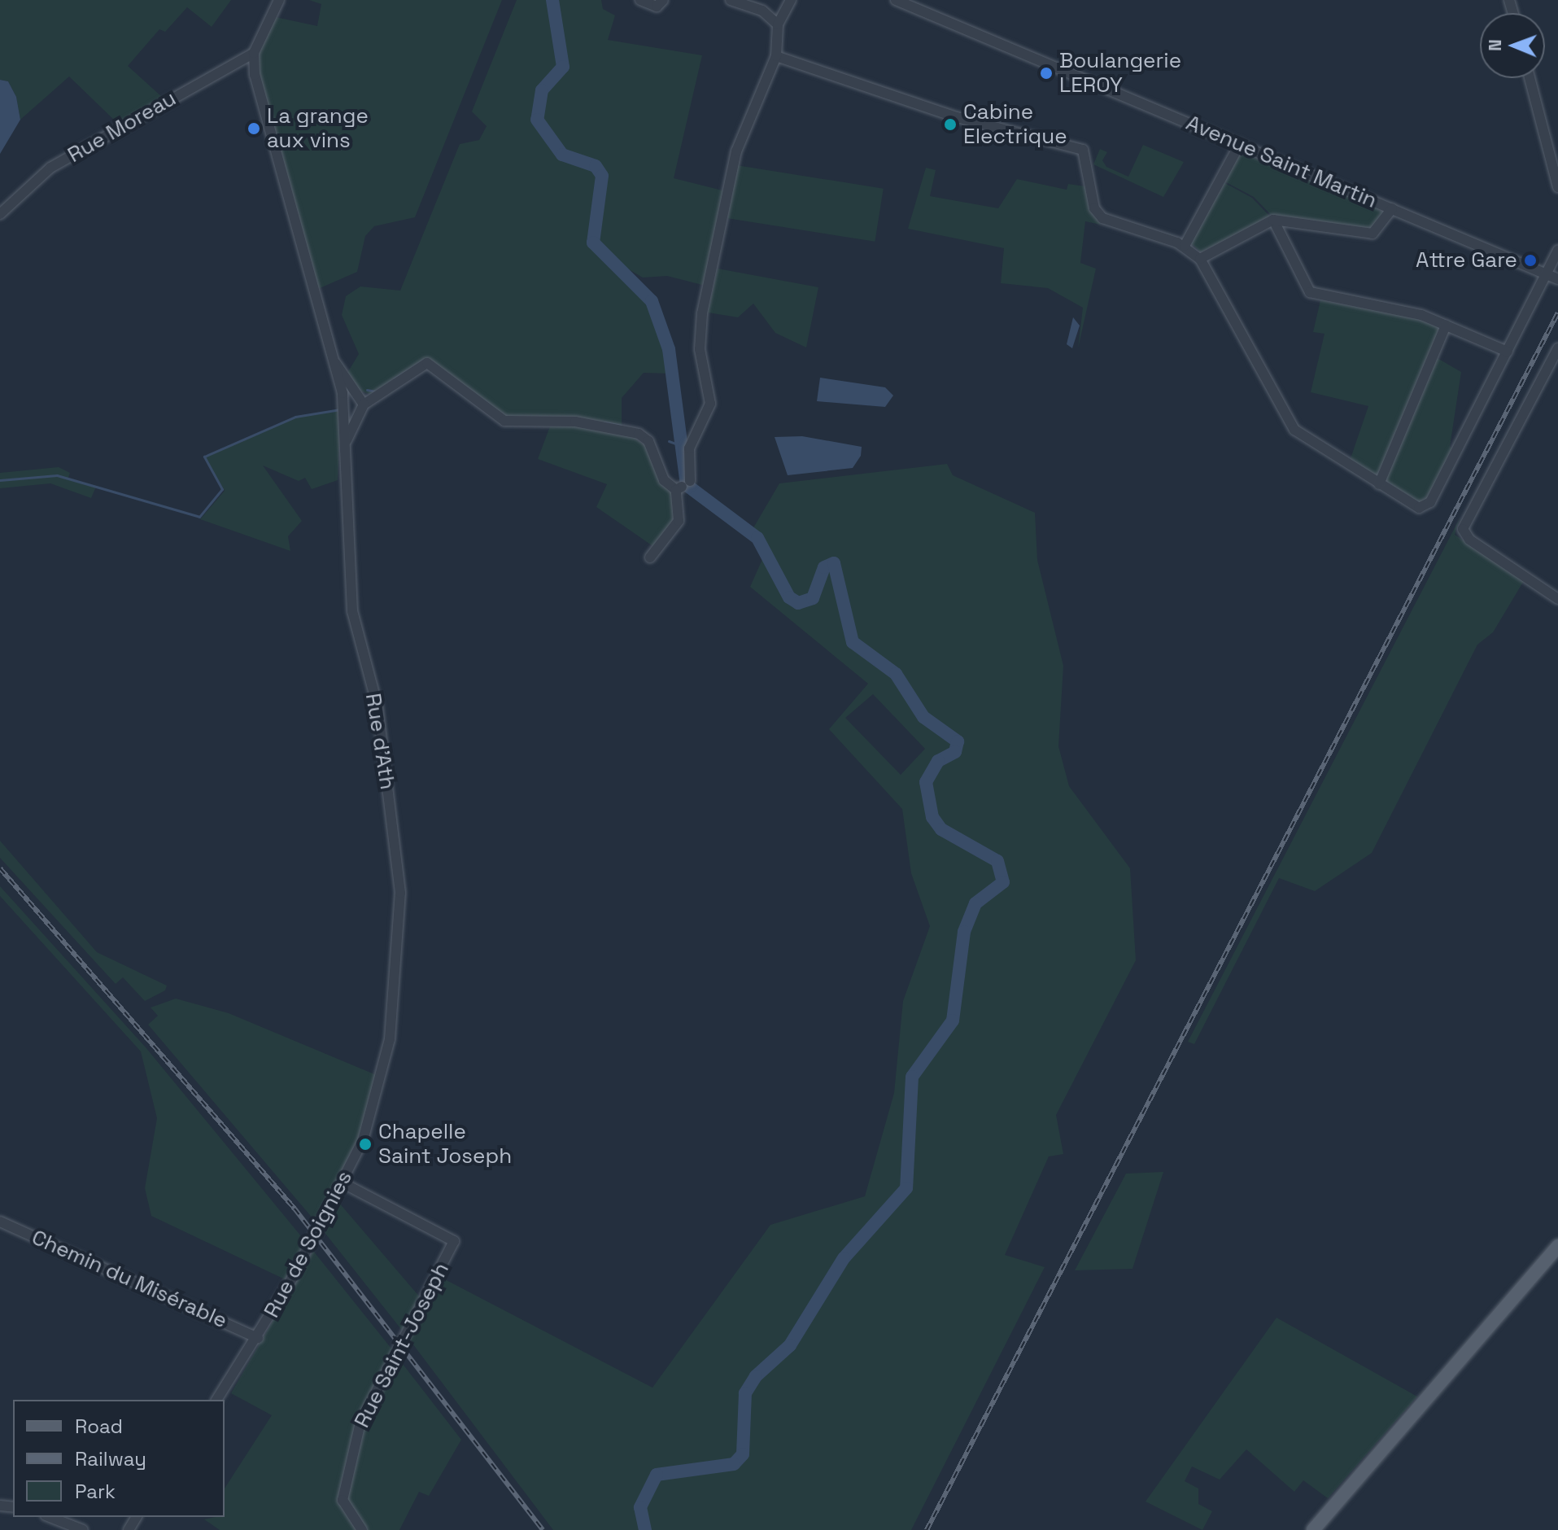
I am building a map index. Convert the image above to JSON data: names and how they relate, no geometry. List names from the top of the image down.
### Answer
{
  "streets": {
    "street": [
      "Rue Moreau",
      "Avenue Saint Martin",
      "Rue d'Ath",
      "Rue de Soignies",
      "Chemin du Misérable",
      "Rue Saint-Joseph"
    ]
  },
  "crossings": [
    ["Rue Moreau", "Rue d'Ath"],
    ["Rue d'Ath", "Rue de Soignies"],
    ["Rue de Soignies", "Chemin du Misérable"],
    ["Rue de Soignies", "Rue Saint-Joseph"]
  ],
  "places": [
    "Boulangerie LEROY",
    "Cabine Electrique",
    "La grange aux vins",
    "Attre Gare",
    "Chapelle Saint Joseph"
  ],
  "legend": ["Road", "Railway", "Park"],
  "north": "left"
}
